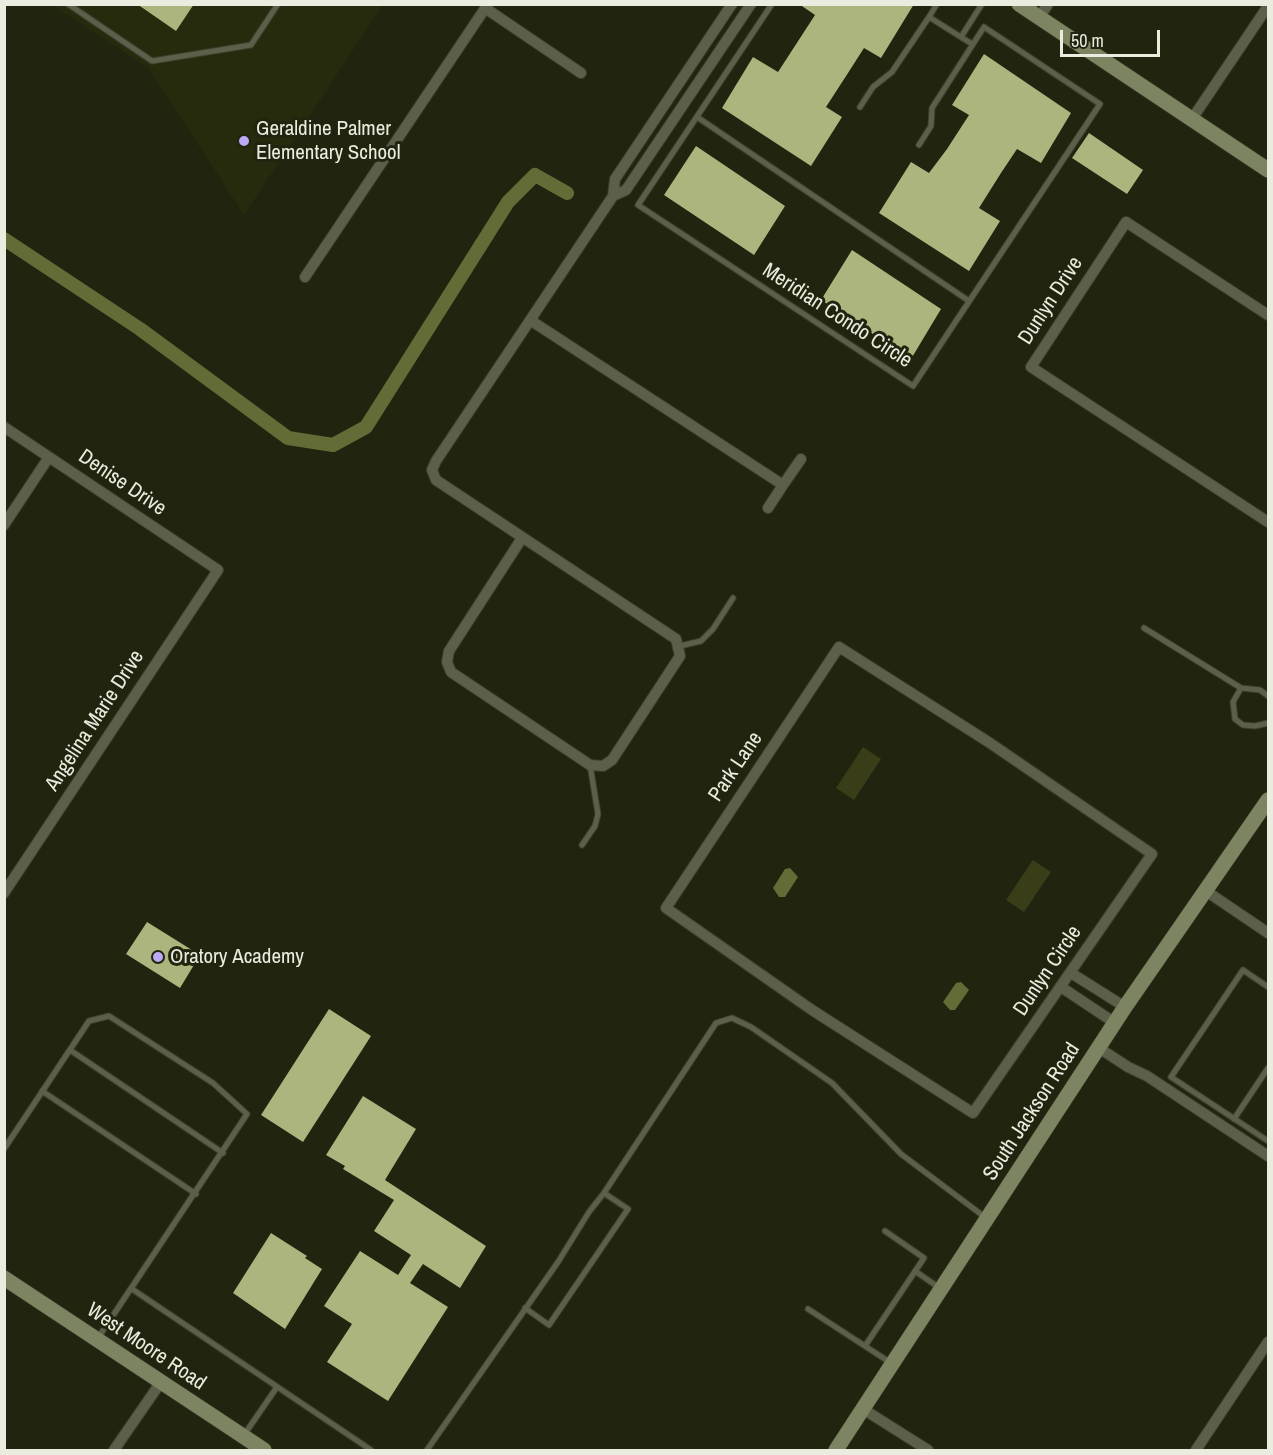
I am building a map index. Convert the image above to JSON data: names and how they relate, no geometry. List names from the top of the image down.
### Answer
{
  "streets": {
    "main road": ["South Jackson Road", "West Moore Road"],
    "street": [
      "Dunlyn Drive",
      "Denise Drive",
      "Angelina Marie Drive",
      "Park Lane",
      "Dunlyn Circle"
    ],
    "lane": ["Meridian Condo Circle"]
  },
  "crossings": [
    ["Denise Drive", "Angelina Marie Drive"],
    ["Park Lane", "Dunlyn Circle"]
  ],
  "places": ["Geraldine Palmer Elementary School", "Oratory Academy"],
  "scale_bar": "50 m"
}
